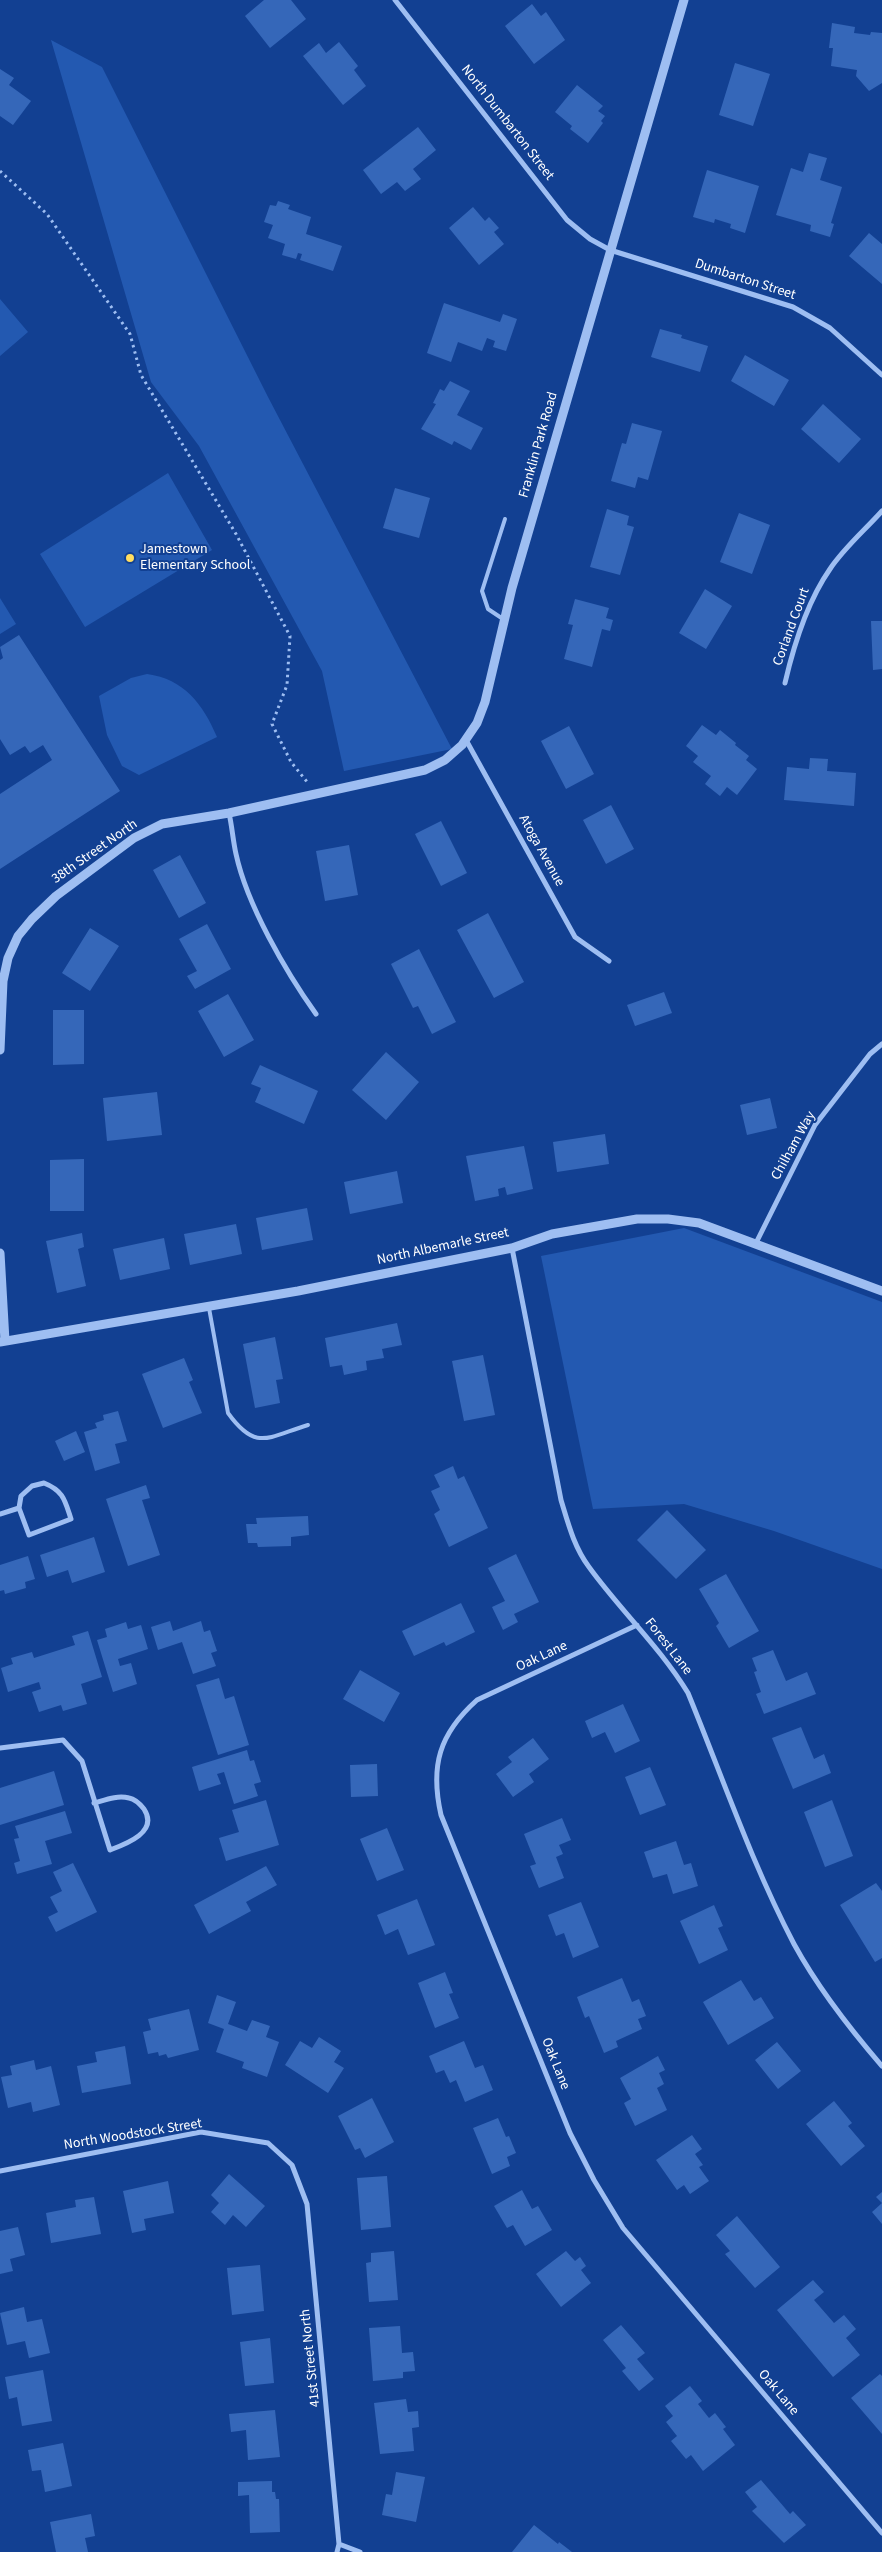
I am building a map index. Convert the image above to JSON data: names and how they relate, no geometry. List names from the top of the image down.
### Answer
{
  "streets": {
    "street": [
      "North Dumbarton Street",
      "Dumbarton Street",
      "Franklin Park Road",
      "Corland Court",
      "Atoga Avenue",
      "38th Street North",
      "Chilham Way",
      "North Albemarle Street",
      "Forest Lane",
      "Oak Lane",
      "North Woodstock Street",
      "41st Street North"
    ]
  },
  "crossings": [
    ["North Dumbarton Street", "Dumbarton Street"],
    ["North Dumbarton Street", "Franklin Park Road"],
    ["Dumbarton Street", "Franklin Park Road"],
    ["Franklin Park Road", "Atoga Avenue"],
    ["Franklin Park Road", "38th Street North"],
    ["Chilham Way", "North Albemarle Street"],
    ["North Albemarle Street", "Forest Lane"],
    ["Forest Lane", "Oak Lane"],
    ["North Woodstock Street", "41st Street North"]
  ],
  "places": ["Jamestown Elementary School"]
}
